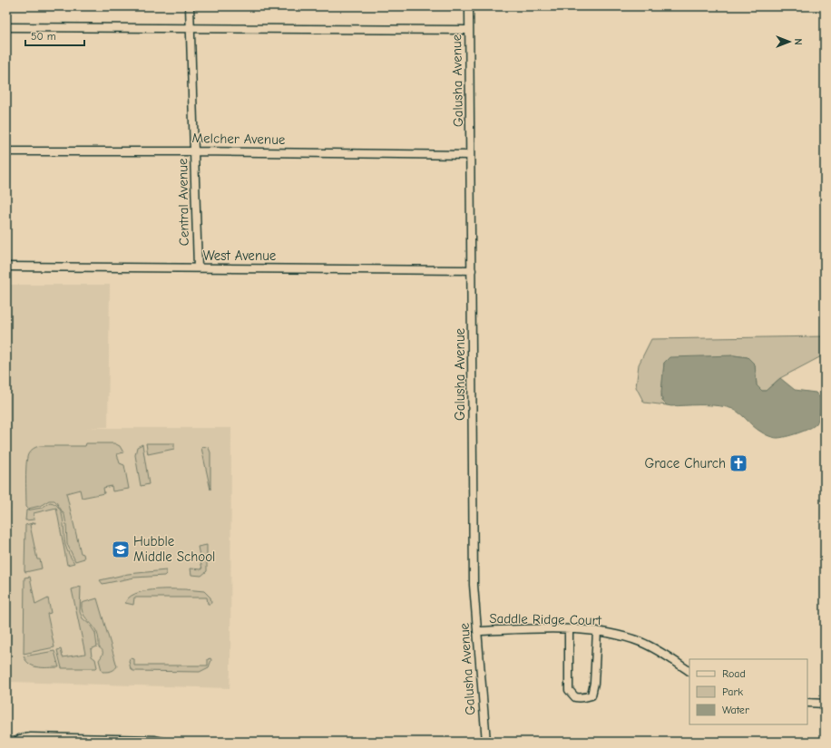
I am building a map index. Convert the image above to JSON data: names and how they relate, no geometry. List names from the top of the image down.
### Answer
{
  "streets": {
    "street": [
      "Galusha Avenue",
      "Melcher Avenue",
      "Central Avenue",
      "West Avenue",
      "Saddle Ridge Court"
    ]
  },
  "crossings": [
    ["Galusha Avenue", "Melcher Avenue"],
    ["Galusha Avenue", "West Avenue"],
    ["Galusha Avenue", "Saddle Ridge Court"],
    ["Melcher Avenue", "Central Avenue"],
    ["Central Avenue", "West Avenue"]
  ],
  "places": {
    "church": ["Grace Church"],
    "school or university": ["Hubble Middle School"]
  },
  "legend": ["Road", "Park", "Water"],
  "scale_bar": "50 m",
  "north": "right"
}
